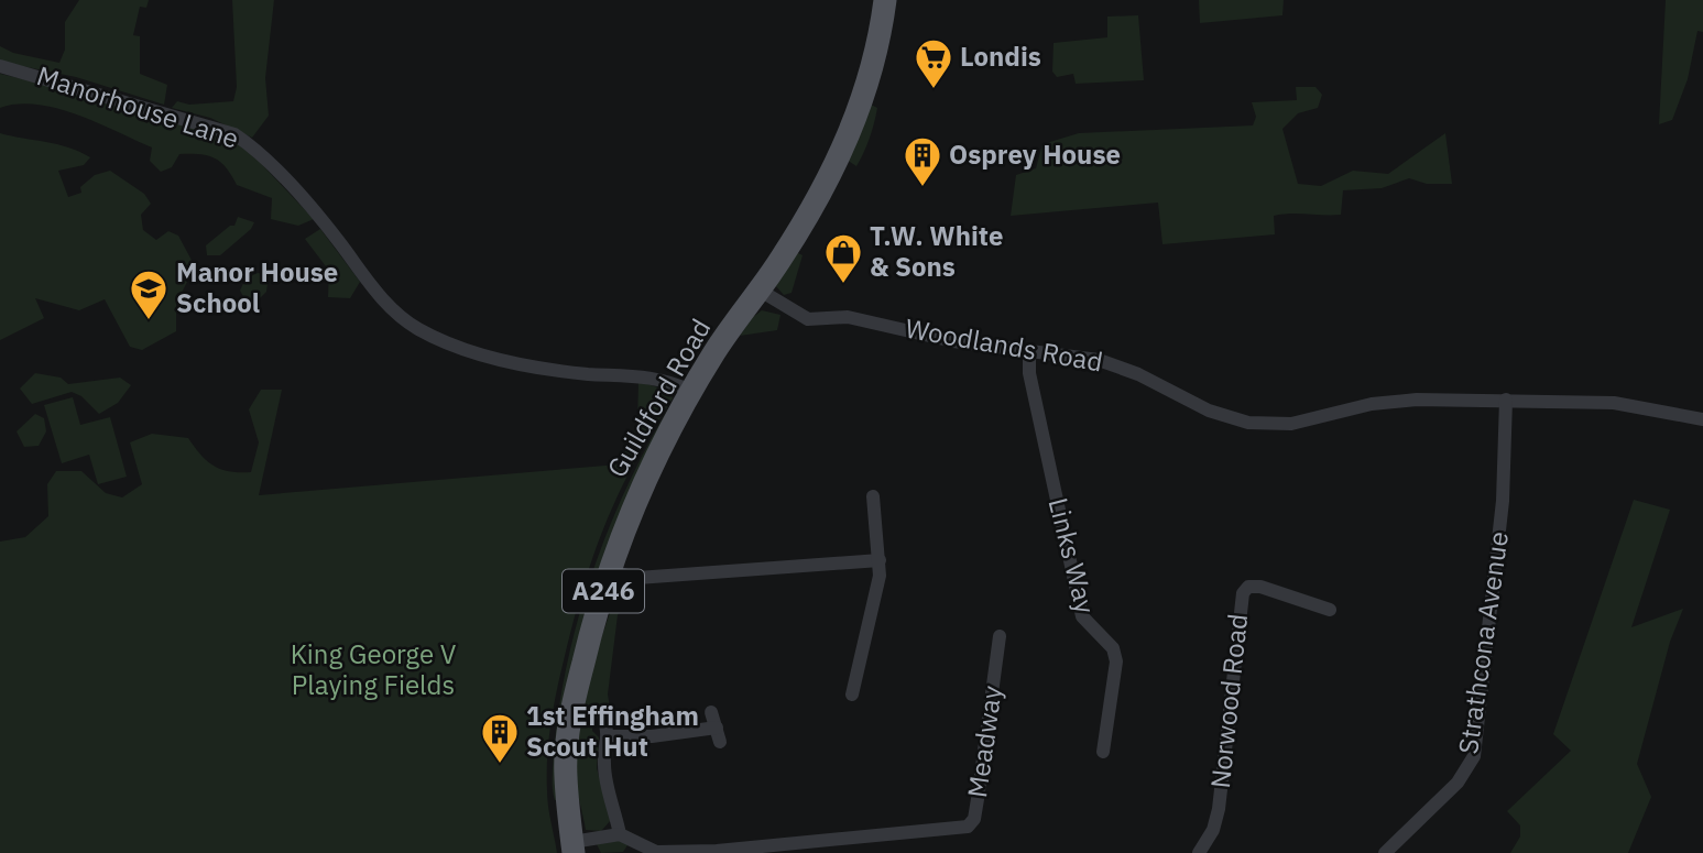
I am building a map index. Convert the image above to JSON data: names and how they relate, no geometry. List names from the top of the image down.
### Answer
{
  "streets": {
    "main road": ["Guildford Road", "A246"],
    "street": [
      "Manorhouse Lane",
      "Woodlands Road",
      "Links Way",
      "Strathcona Avenue",
      "Norwood Road",
      "Meadway"
    ]
  },
  "crossings": [
    ["Manorhouse Lane", "Guildford Road"],
    ["Woodlands Road", "Guildford Road"],
    ["Woodlands Road", "Links Way"],
    ["Woodlands Road", "Strathcona Avenue"]
  ],
  "parks": ["King George V Playing Fields"],
  "places": {
    "supermarket": ["Londis"],
    "building": ["Osprey House", "1st Effingham Scout Hut"],
    "shop": ["T.W. White & Sons"],
    "school or university": ["Manor House School"]
  }
}
